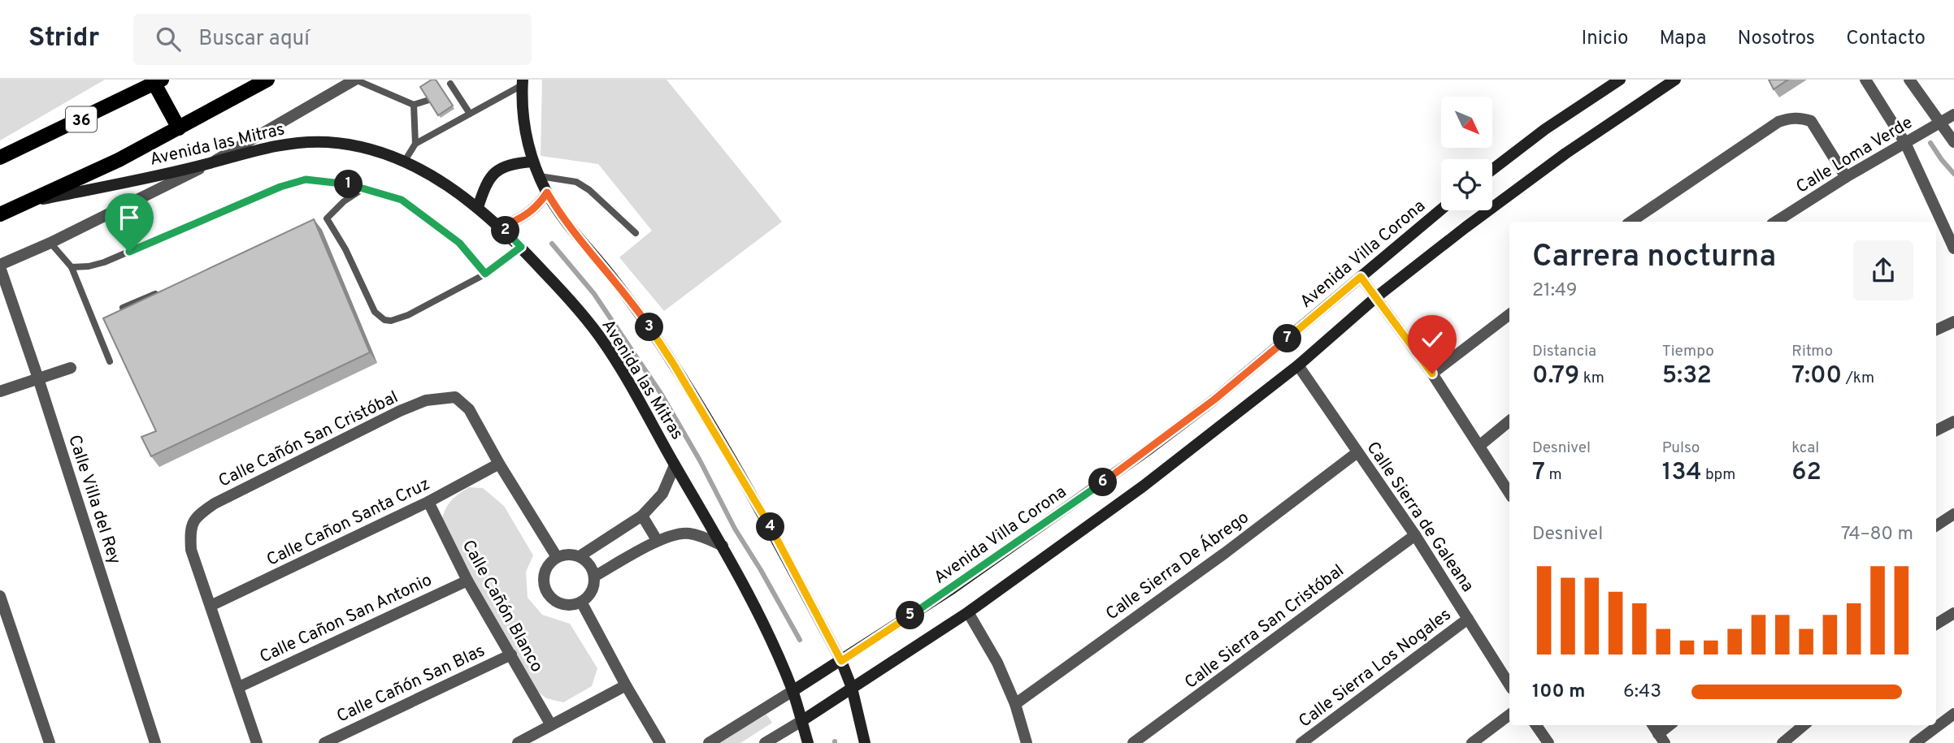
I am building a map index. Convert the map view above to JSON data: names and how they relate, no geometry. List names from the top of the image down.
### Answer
{
  "streets": {
    "main road": ["36"],
    "street": [
      "Avenida las Mitras",
      "Calle Loma Verde",
      "Avenida Villa Corona",
      "Calle Cañón San Cristóbal",
      "Calle Villa del Rey",
      "Calle Sierra de Galeana",
      "Calle Cañon Santa Cruz",
      "Calle Sierra De Ábrego",
      "Calle Cañón Blanco",
      "Calle Cañon San Antonio",
      "Calle Sierra San Cristóbal",
      "Calle Sierra Los Nogales",
      "Calle Cañón San Blas"
    ]
  },
  "crossings": [
    ["Avenida las Mitras", "Avenida Villa Corona"],
    ["Calle Cañón San Cristóbal", "Calle Cañon Santa Cruz"],
    ["Calle Sierra de Galeana", "Calle Sierra De Ábrego"],
    ["Calle Sierra de Galeana", "Calle Sierra San Cristóbal"],
    ["Calle Sierra de Galeana", "Calle Sierra Los Nogales"],
    ["Calle Cañon Santa Cruz", "Calle Cañón Blanco"],
    ["Calle Cañón Blanco", "Calle Cañon San Antonio"],
    ["Calle Cañón Blanco", "Calle Cañón San Blas"]
  ],
  "north": "bottom right",
  "page": {
    "header": "Stridr",
    "search": "Buscar aquí",
    "nav": [
      "Inicio",
      "Mapa",
      "Nosotros",
      "Contacto"
    ],
    "pins": [
      "1",
      "2",
      "3",
      "7",
      "6",
      "4",
      "5"
    ],
    "heading": ["Carrera nocturna", "21:49"],
    "stats": [
      ["Distancia", "0.79 km"],
      ["Tiempo", "5:32"],
      ["Ritmo", "7:00 /km"],
      ["Desnivel", "7 m"],
      ["Pulso", "134 bpm"],
      ["kcal", "62"]
    ],
    "chart": ["Desnivel", "74–80 m"],
    "list": [
      {
        "name": "100 m",
        "note": "6:43"
      }
    ]
  }
}
